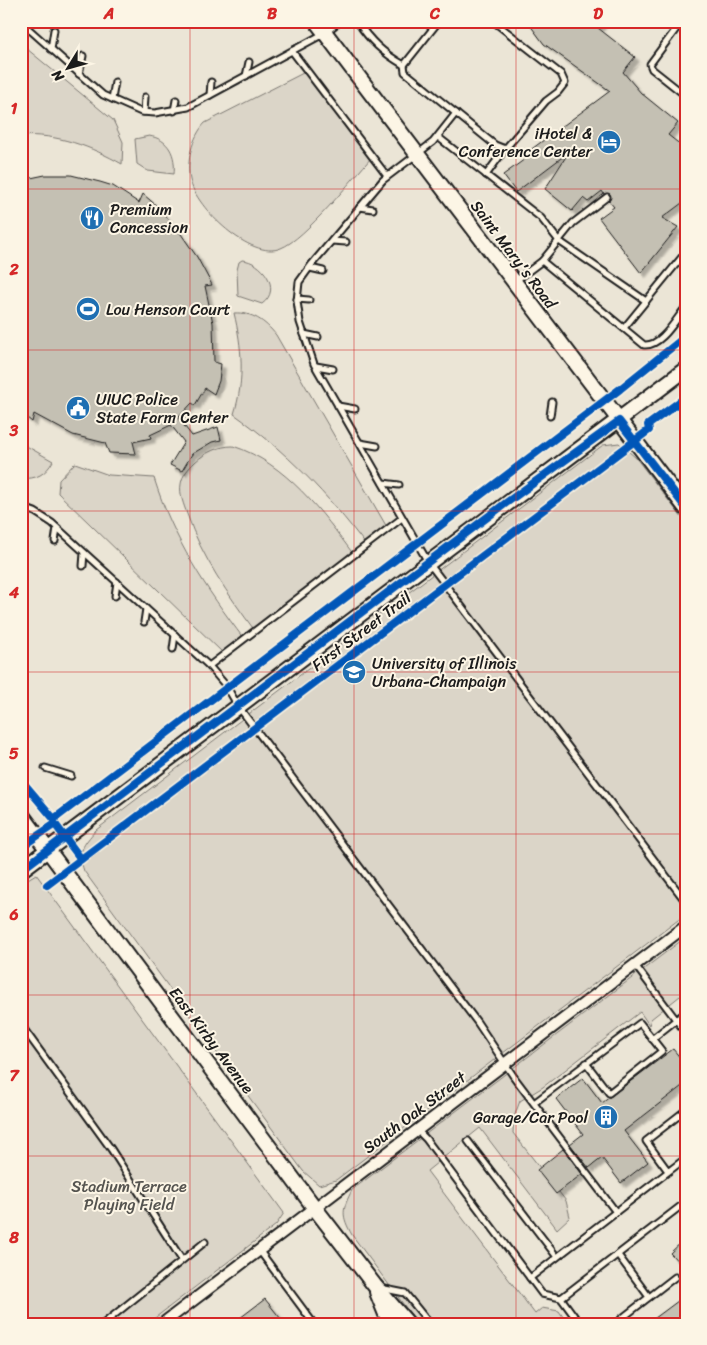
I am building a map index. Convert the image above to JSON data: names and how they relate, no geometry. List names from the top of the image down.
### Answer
{
  "streets": {
    "main road": ["Saint Mary's Road", "East Kirby Avenue"],
    "street": ["South Oak Street"],
    "cycle path": ["First Street Trail"]
  },
  "crossings": [
    ["East Kirby Avenue", "South Oak Street"]
  ],
  "parks": ["Stadium Terrace Playing Field"],
  "places": {
    "hotel": ["iHotel & Conference Center"],
    "restaurant": ["Premium Concession"],
    "sports": ["Lou Henson Court"],
    "public building": ["UIUC Police State Farm Center"],
    "school or university": ["University of Illinois Urbana-Champaign"],
    "building": ["Garage/Car Pool"]
  },
  "north": "bottom left",
  "grid": {
    "columns": [
      "A",
      "B",
      "C",
      "D"
    ],
    "rows": [
      "1",
      "2",
      "3",
      "4",
      "5",
      "6",
      "7",
      "8"
    ]
  }
}
